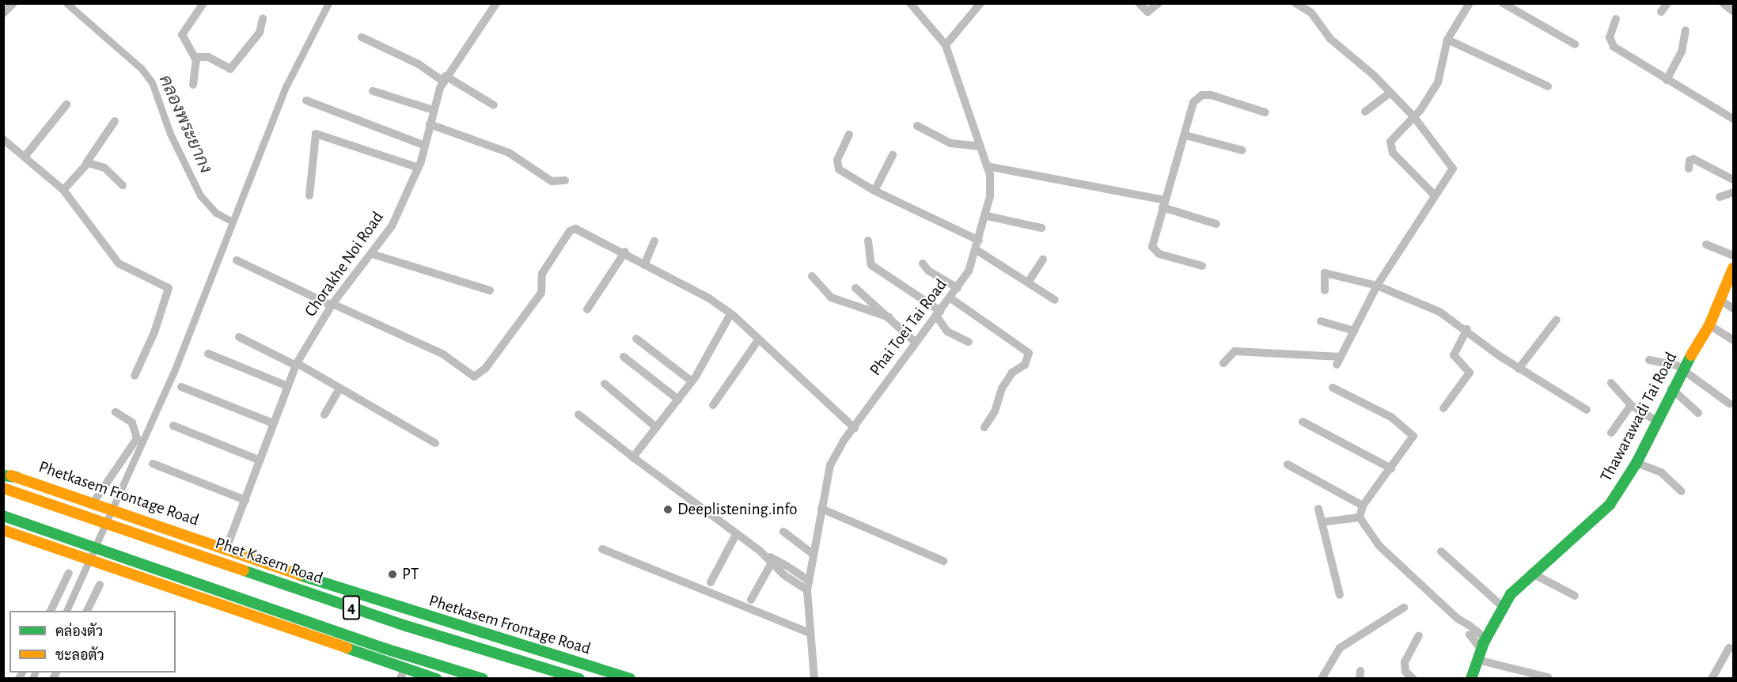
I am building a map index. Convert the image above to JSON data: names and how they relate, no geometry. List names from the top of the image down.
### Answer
{
  "streets": {
    "main road": [
      "Thawarawadi Tai Road",
      "Phetkasem Frontage Road",
      "Phet Kasem Road",
      "4"
    ],
    "street": ["Chorakhe Noi Road", "Phai Toei Tai Road"]
  },
  "crossings": [
    ["Chorakhe Noi Road", "Phetkasem Frontage Road"]
  ],
  "water": ["คลองพระยากง"],
  "places": ["Deeplistening.info", "PT"],
  "legend": ["คล่องตัว", "ชะลอตัว"]
}
